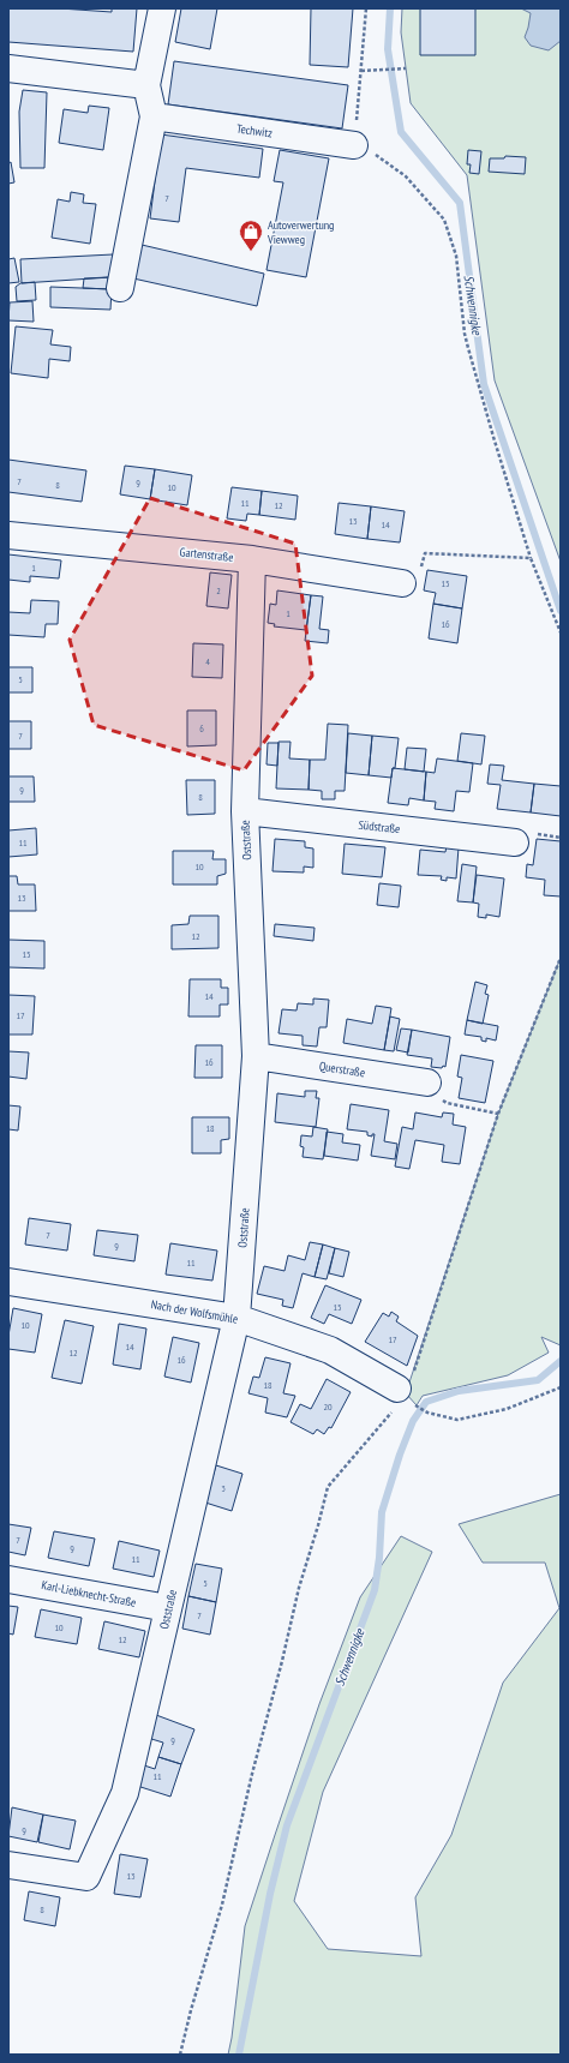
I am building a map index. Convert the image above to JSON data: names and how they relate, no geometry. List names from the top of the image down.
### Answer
{
  "streets": {
    "street": [
      "Techwitz",
      "Gartenstraße",
      "Südstraße",
      "Oststraße",
      "Querstraße",
      "Nach der Wolfsmühle",
      "Karl-Liebknecht-Straße"
    ]
  },
  "crossings": [
    ["Gartenstraße", "Oststraße"],
    ["Südstraße", "Oststraße"],
    ["Oststraße", "Querstraße"],
    ["Oststraße", "Nach der Wolfsmühle"],
    ["Oststraße", "Karl-Liebknecht-Straße"]
  ],
  "water": ["Schwennigke"],
  "places": {
    "shop": ["Autoverwertung Viewweg"]
  },
  "house_numbers": [
    "7",
    "7",
    "9",
    "8",
    "10",
    "11",
    "12",
    "13",
    "14",
    "1",
    "15",
    "2",
    "1",
    "16",
    "4",
    "5",
    "6",
    "7",
    "9",
    "8",
    "11",
    "10",
    "13",
    "12",
    "15",
    "14",
    "17",
    "16",
    "18",
    "7",
    "9",
    "11",
    "15",
    "10",
    "17",
    "14",
    "12",
    "16",
    "18",
    "20",
    "3",
    "7",
    "9",
    "11",
    "5",
    "7",
    "10",
    "12",
    "9",
    "11",
    "9",
    "13",
    "8"
  ]
}
